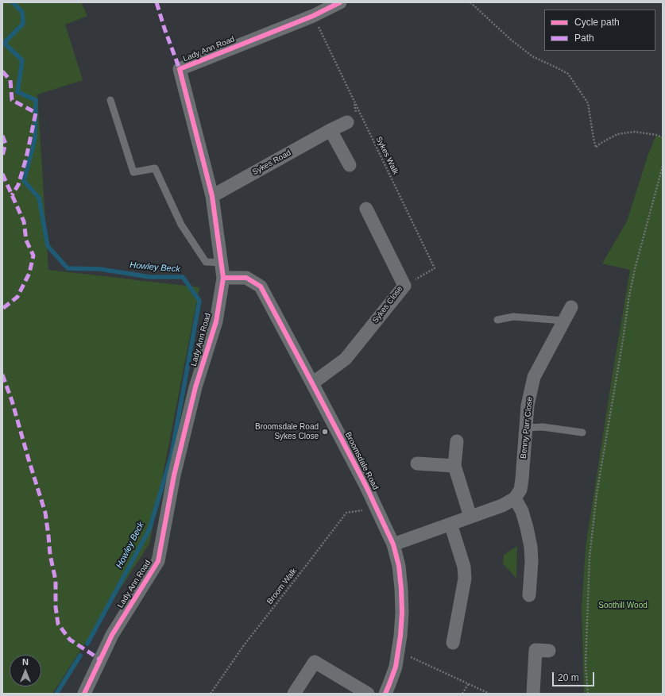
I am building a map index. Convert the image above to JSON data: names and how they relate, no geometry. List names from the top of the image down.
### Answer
{
  "streets": {
    "street": [
      "Lady Ann Road",
      "Sykes Road",
      "Sykes Close",
      "Benny Parr Close",
      "Broomsdale Road"
    ],
    "path": ["Sykes Walk", "Broom Walk"]
  },
  "crossings": [
    ["Lady Ann Road", "Sykes Walk"],
    ["Lady Ann Road", "Sykes Road"],
    ["Lady Ann Road", "Broomsdale Road"],
    ["Sykes Walk", "Sykes Close"],
    ["Sykes Close", "Broomsdale Road"],
    ["Broomsdale Road", "Broom Walk"]
  ],
  "water": ["Howley Beck"],
  "parks": ["Soothill Wood"],
  "places": ["Broomsdale Road Sykes Close"],
  "legend": ["Cycle path", "Path"],
  "scale_bar": "20 m",
  "north": "top"
}
